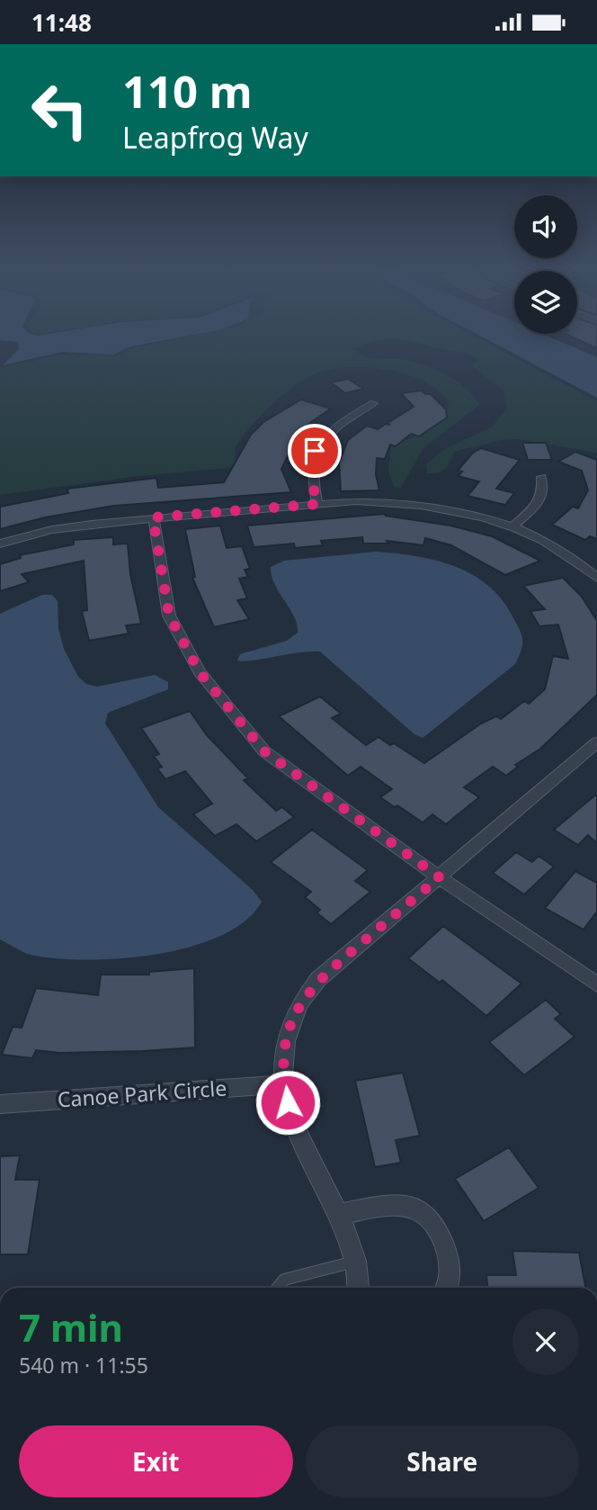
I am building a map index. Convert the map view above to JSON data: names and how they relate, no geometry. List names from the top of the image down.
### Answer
{
  "streets": {
    "street": ["Canoe Park Circle"]
  },
  "page": {
    "status": "11:48",
    "turn": ["110 m", "Leapfrog Way"],
    "heading": ["7 min", "540 m · 11:55"],
    "buttons": ["Exit", "Share"]
  }
}
